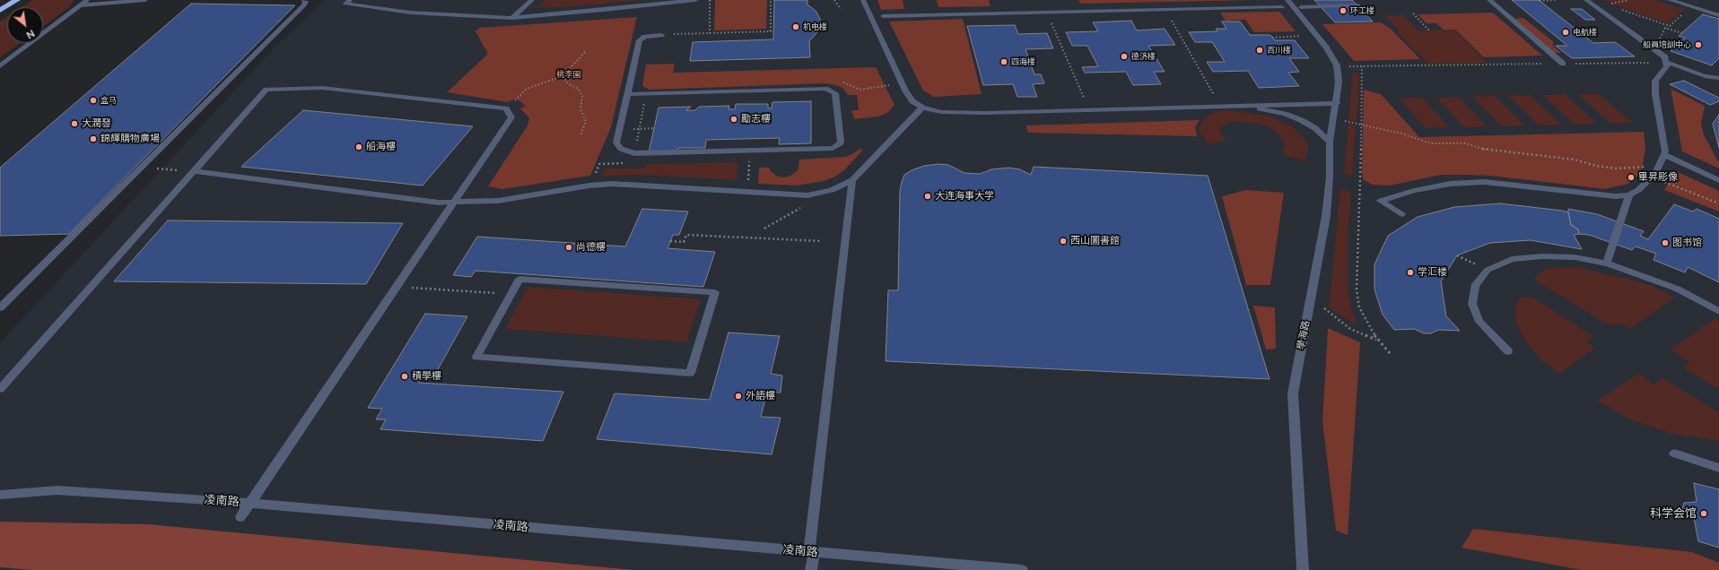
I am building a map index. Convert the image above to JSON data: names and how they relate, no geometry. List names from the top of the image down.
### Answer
{
  "streets": {
    "street": ["學海路", "凌南路"]
  },
  "parks": ["桃李園"],
  "places": [
    "环工楼",
    "机电楼",
    "电航楼",
    "船員培訓中心",
    "百川楼",
    "德济楼",
    "四海楼",
    "盒马",
    "勵志樓",
    "大潤發",
    "錦輝購物廣場",
    "船海樓",
    "畢昇彫像",
    "大连海事大学",
    "西山圖書館",
    "图书馆",
    "尚德樓",
    "学汇楼",
    "積學樓",
    "外語樓",
    "科学会馆"
  ],
  "north": "bottom right"
}
